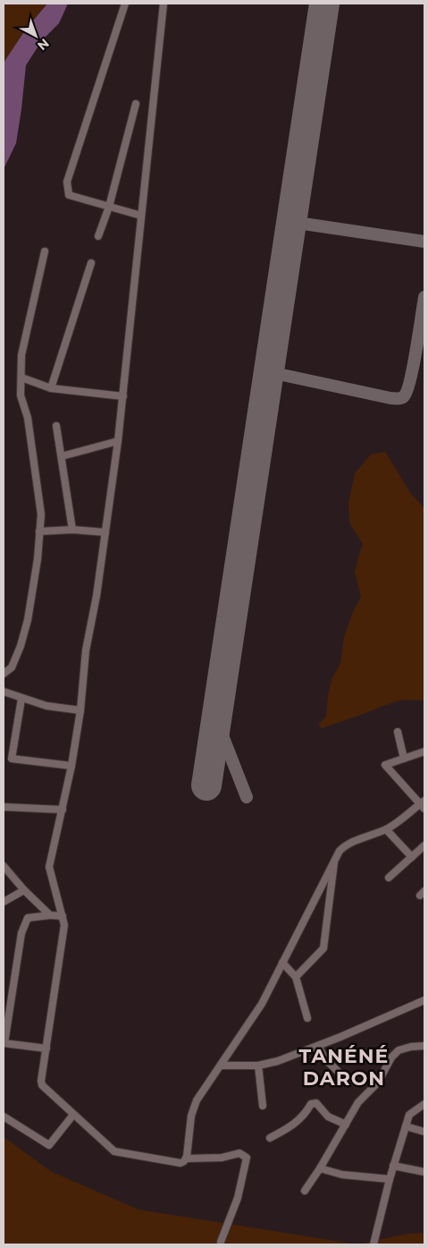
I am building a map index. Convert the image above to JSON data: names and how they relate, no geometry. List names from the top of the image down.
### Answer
{
  "districts": ["TANÉNÉ DARON"],
  "north": "bottom right"
}
